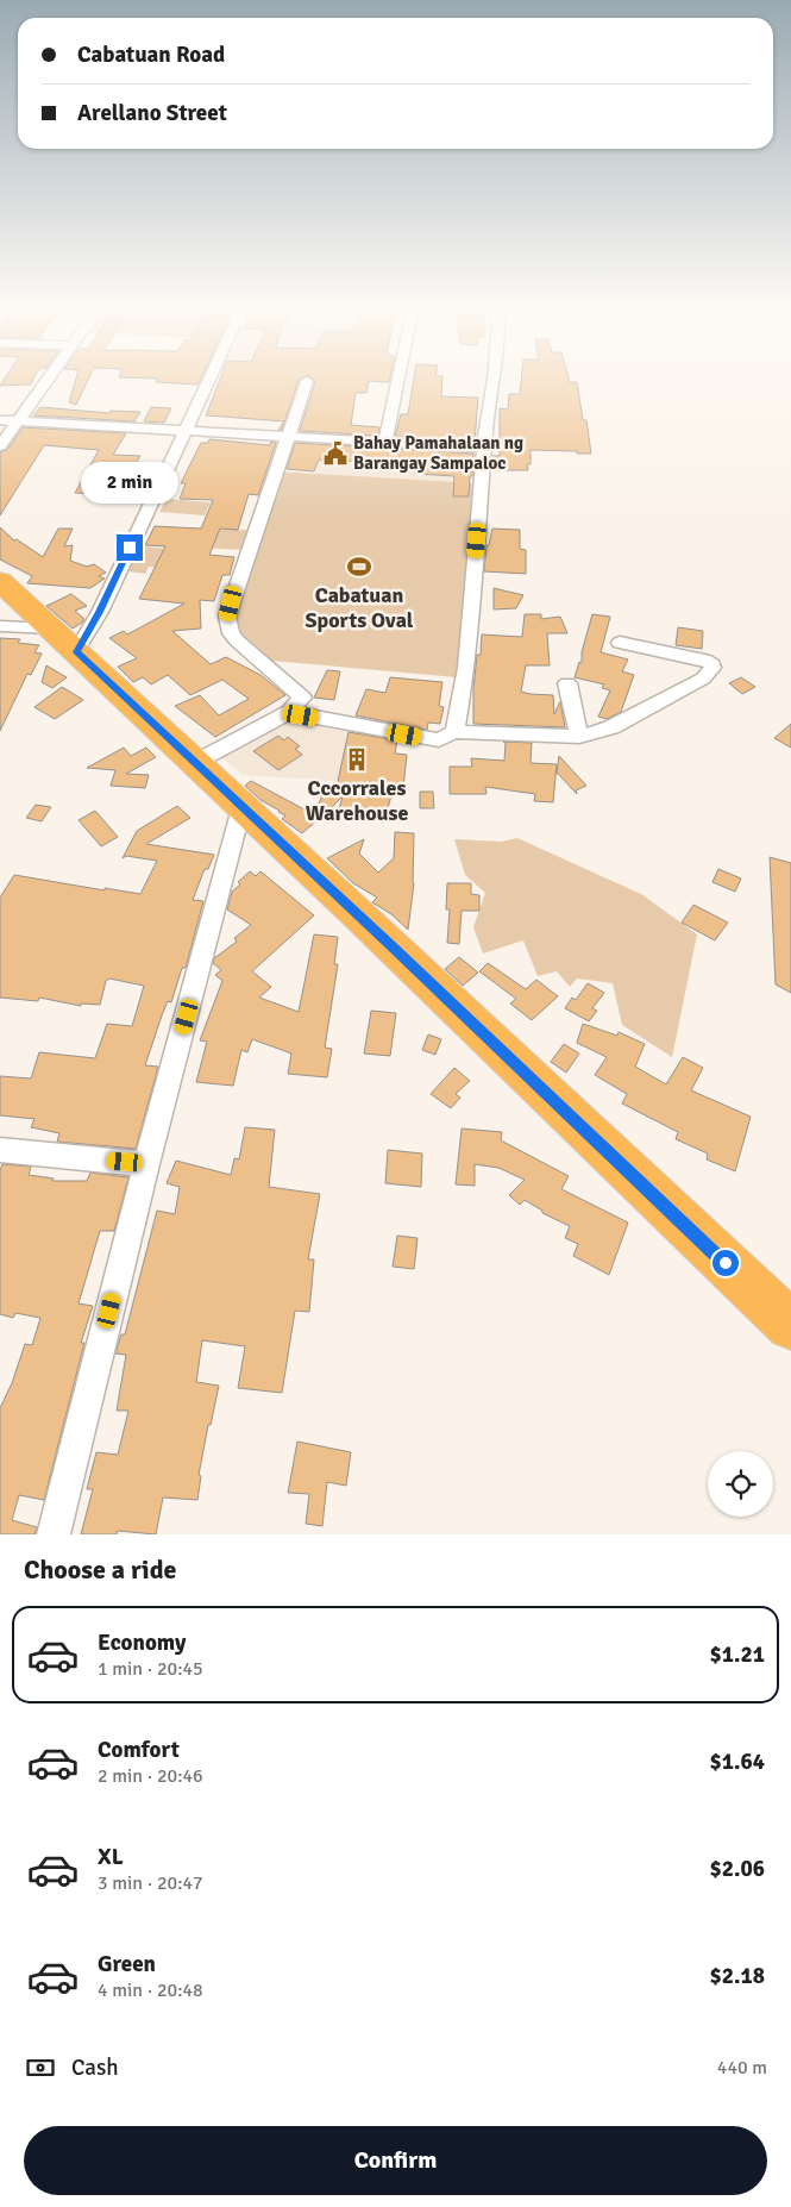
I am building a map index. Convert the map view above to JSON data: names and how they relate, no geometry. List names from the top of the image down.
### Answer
{
  "places": {
    "public building": ["Bahay Pamahalaan ng Barangay Sampaloc"],
    "sports": ["Cabatuan Sports Oval"],
    "building": ["Cccorrales Warehouse"]
  },
  "page": {
    "banner": ["Cabatuan Road", "Arellano Street"],
    "bubble": "2 min",
    "heading": "Choose a ride",
    "list": [
      {
        "name": "Economy",
        "note": "1 min · 20:45",
        "value": "$1.21"
      },
      {
        "name": "Comfort",
        "note": "2 min · 20:46",
        "value": "$1.64"
      },
      {
        "name": "XL",
        "note": "3 min · 20:47",
        "value": "$2.06"
      },
      {
        "name": "Green",
        "note": "4 min · 20:48",
        "value": "$2.18"
      }
    ],
    "pay": ["Cash", "440 m"],
    "buttons": "Confirm"
  }
}
